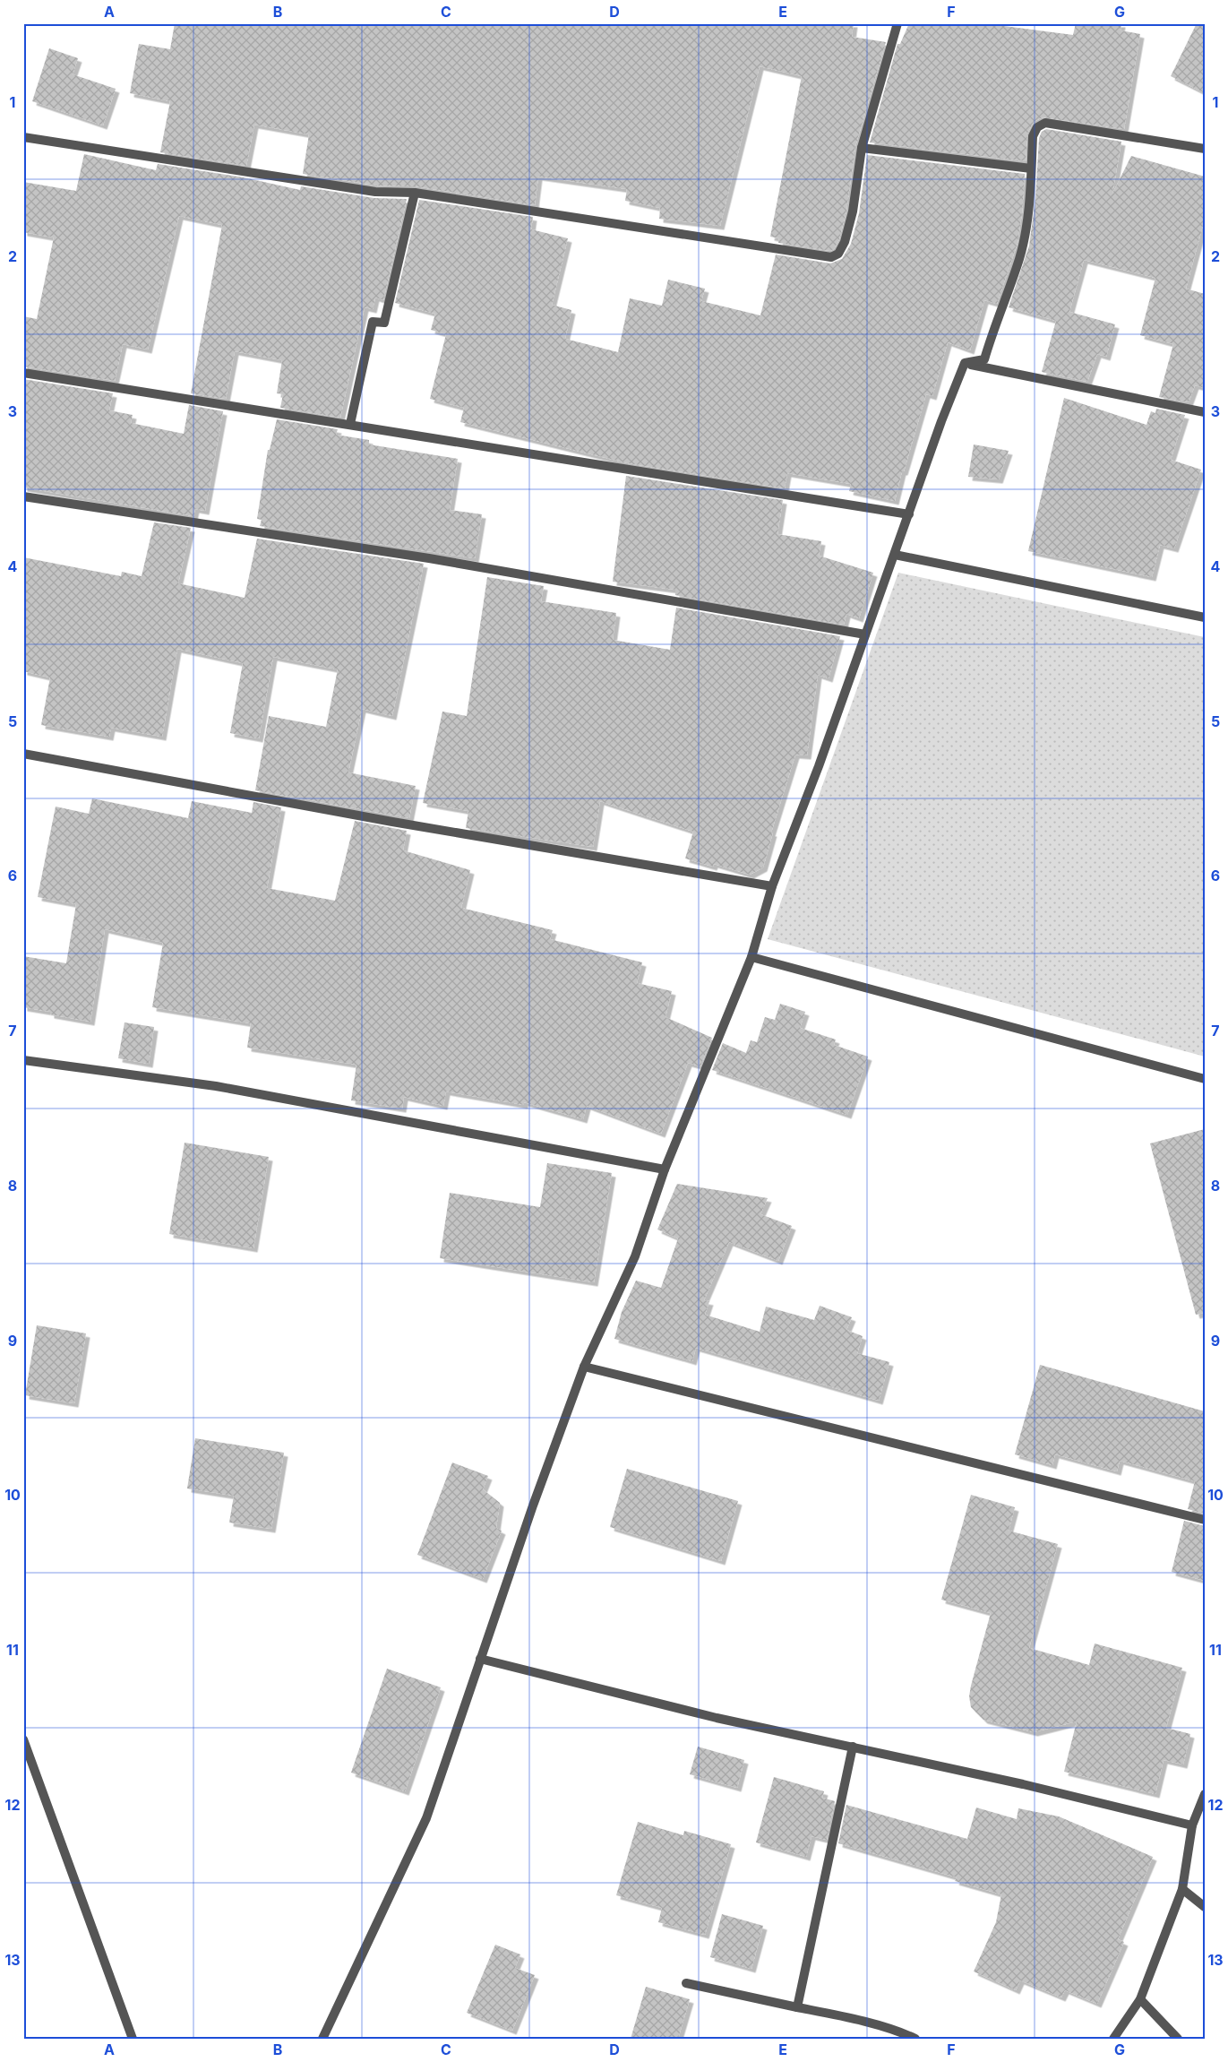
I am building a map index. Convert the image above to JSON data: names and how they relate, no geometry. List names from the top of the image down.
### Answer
{
  "grid": {
    "columns": [
      "A",
      "B",
      "C",
      "D",
      "E",
      "F",
      "G"
    ],
    "rows": [
      "1",
      "2",
      "3",
      "4",
      "5",
      "6",
      "7",
      "8",
      "9",
      "10",
      "11",
      "12",
      "13"
    ]
  }
}
